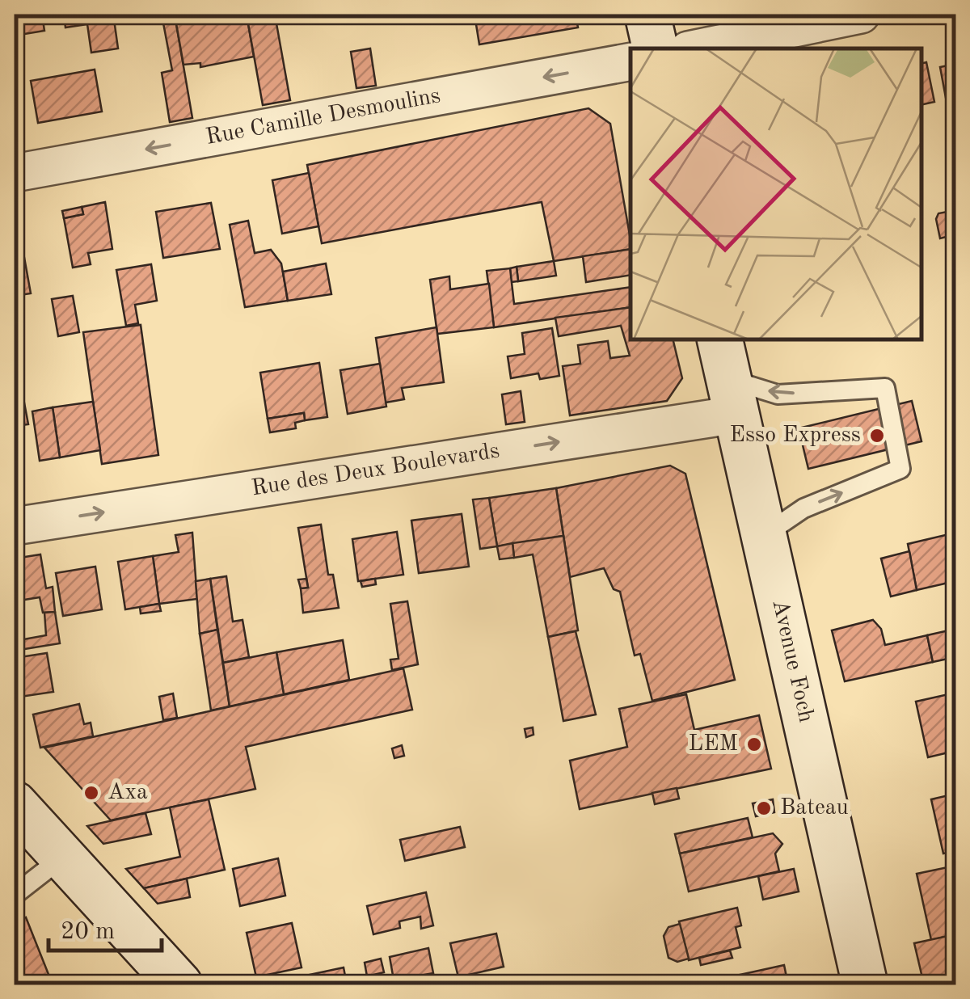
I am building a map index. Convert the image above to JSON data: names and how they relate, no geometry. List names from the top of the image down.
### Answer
{
  "streets": {
    "main road": ["Avenue Foch"],
    "street": ["Rue Camille Desmoulins", "Rue des Deux Boulevards"]
  },
  "crossings": [
    ["Rue des Deux Boulevards", "Avenue Foch"]
  ],
  "one_way": ["Rue Camille Desmoulins", "Rue des Deux Boulevards"],
  "places": [
    "Esso Express",
    "LEM",
    "Axa",
    "Bateau"
  ],
  "scale_bar": "20 m"
}
